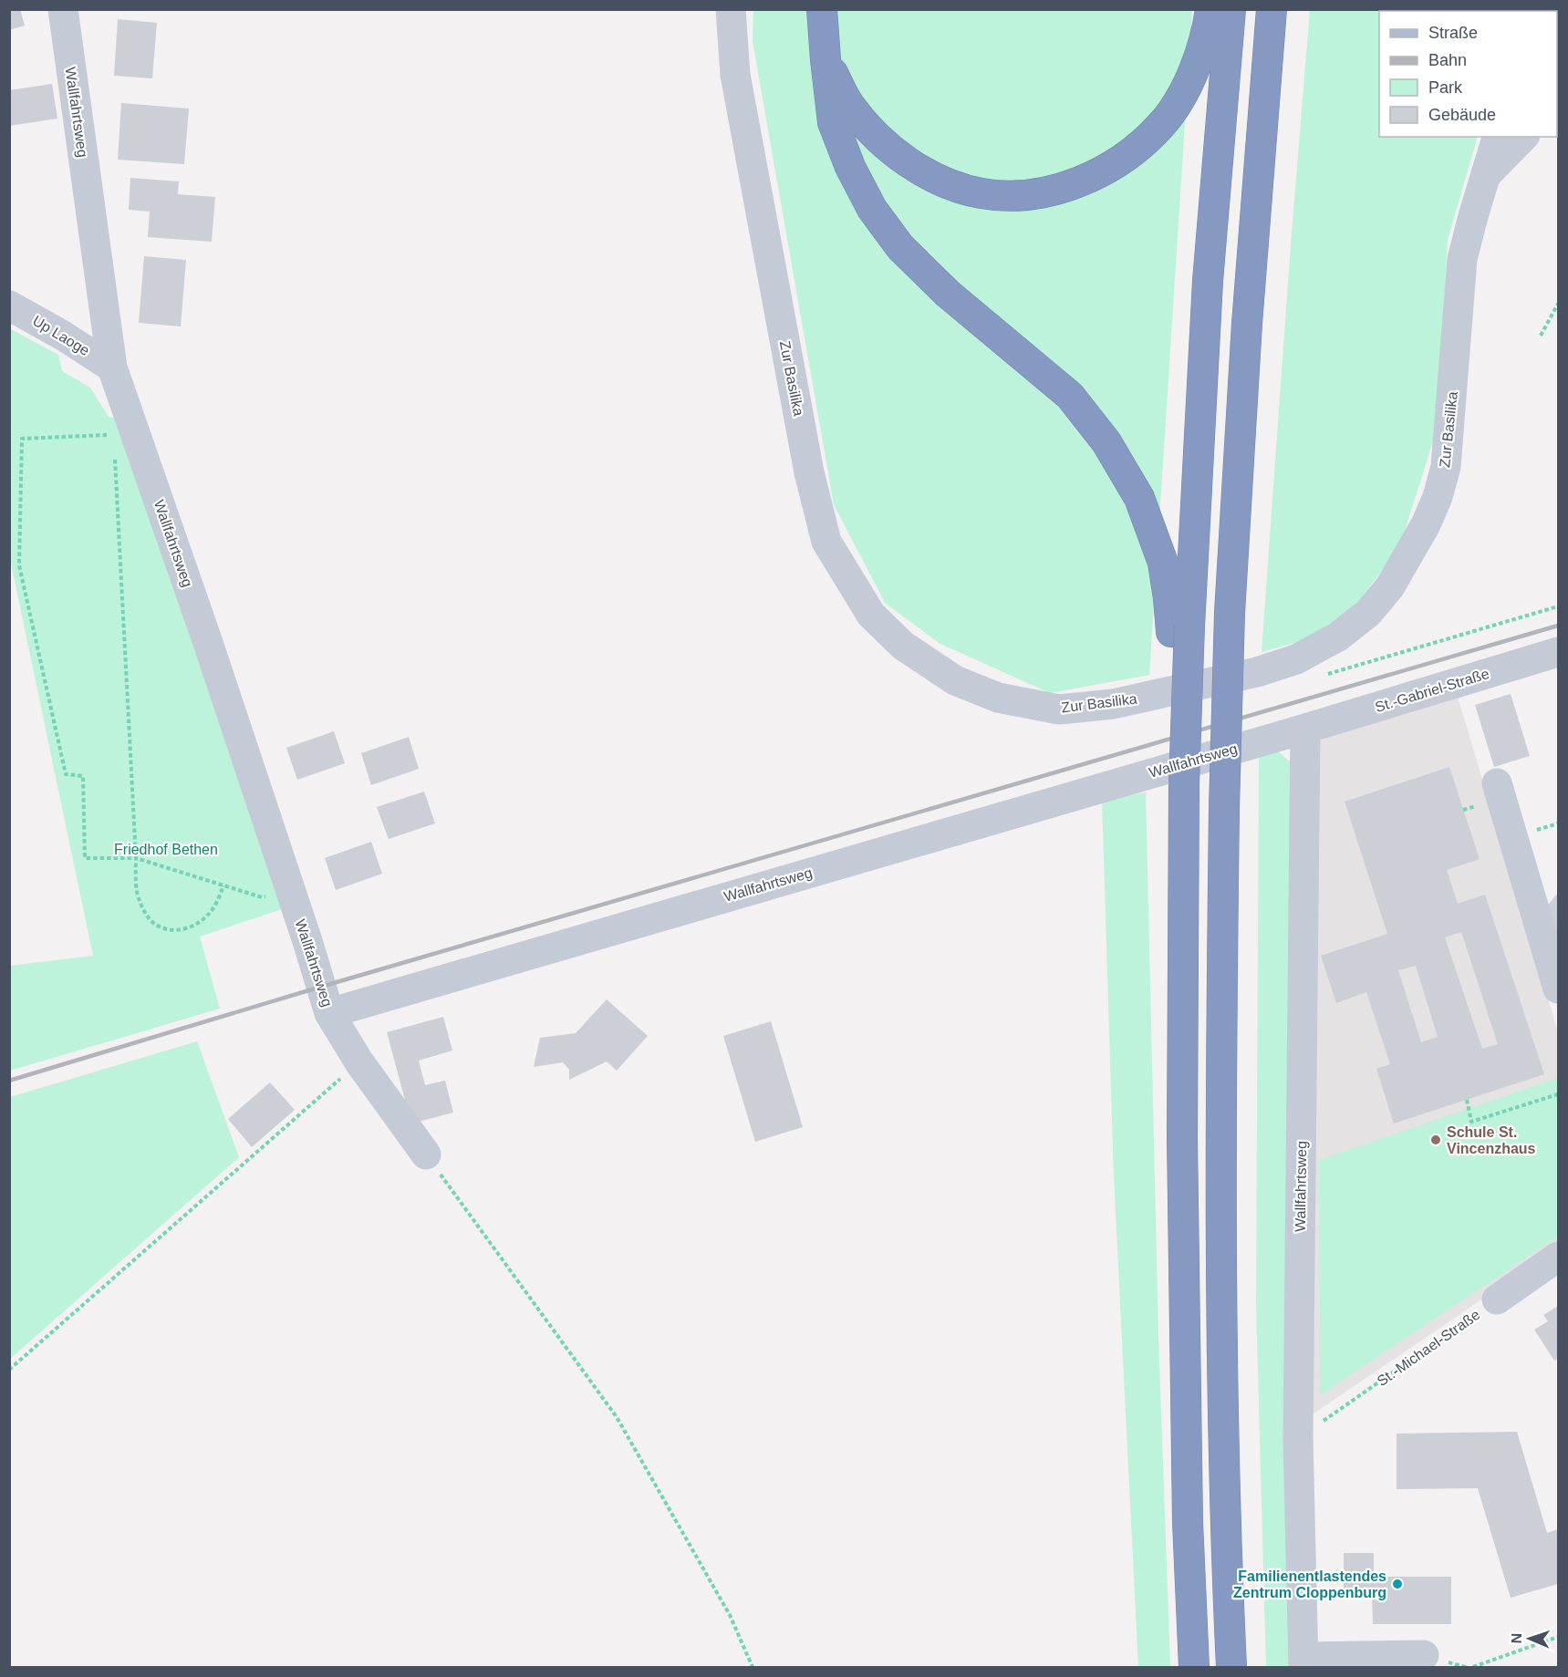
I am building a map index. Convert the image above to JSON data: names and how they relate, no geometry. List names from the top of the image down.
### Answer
{
  "streets": {
    "street": [
      "Wallfahrtsweg",
      "Up Laoge",
      "Zur Basilika",
      "St.-Gabriel-Straße"
    ],
    "path": ["St.-Michael-Straße"]
  },
  "crossings": [
    ["Wallfahrtsweg", "Up Laoge"],
    ["Wallfahrtsweg", "St.-Gabriel-Straße"],
    ["Wallfahrtsweg", "St.-Michael-Straße"]
  ],
  "parks": ["Friedhof Bethen"],
  "places": ["Schule St. Vincenzhaus", "Familienentlastendes Zentrum Cloppenburg"],
  "legend": [
    "Straße",
    "Bahn",
    "Park",
    "Gebäude"
  ],
  "north": "left"
}
